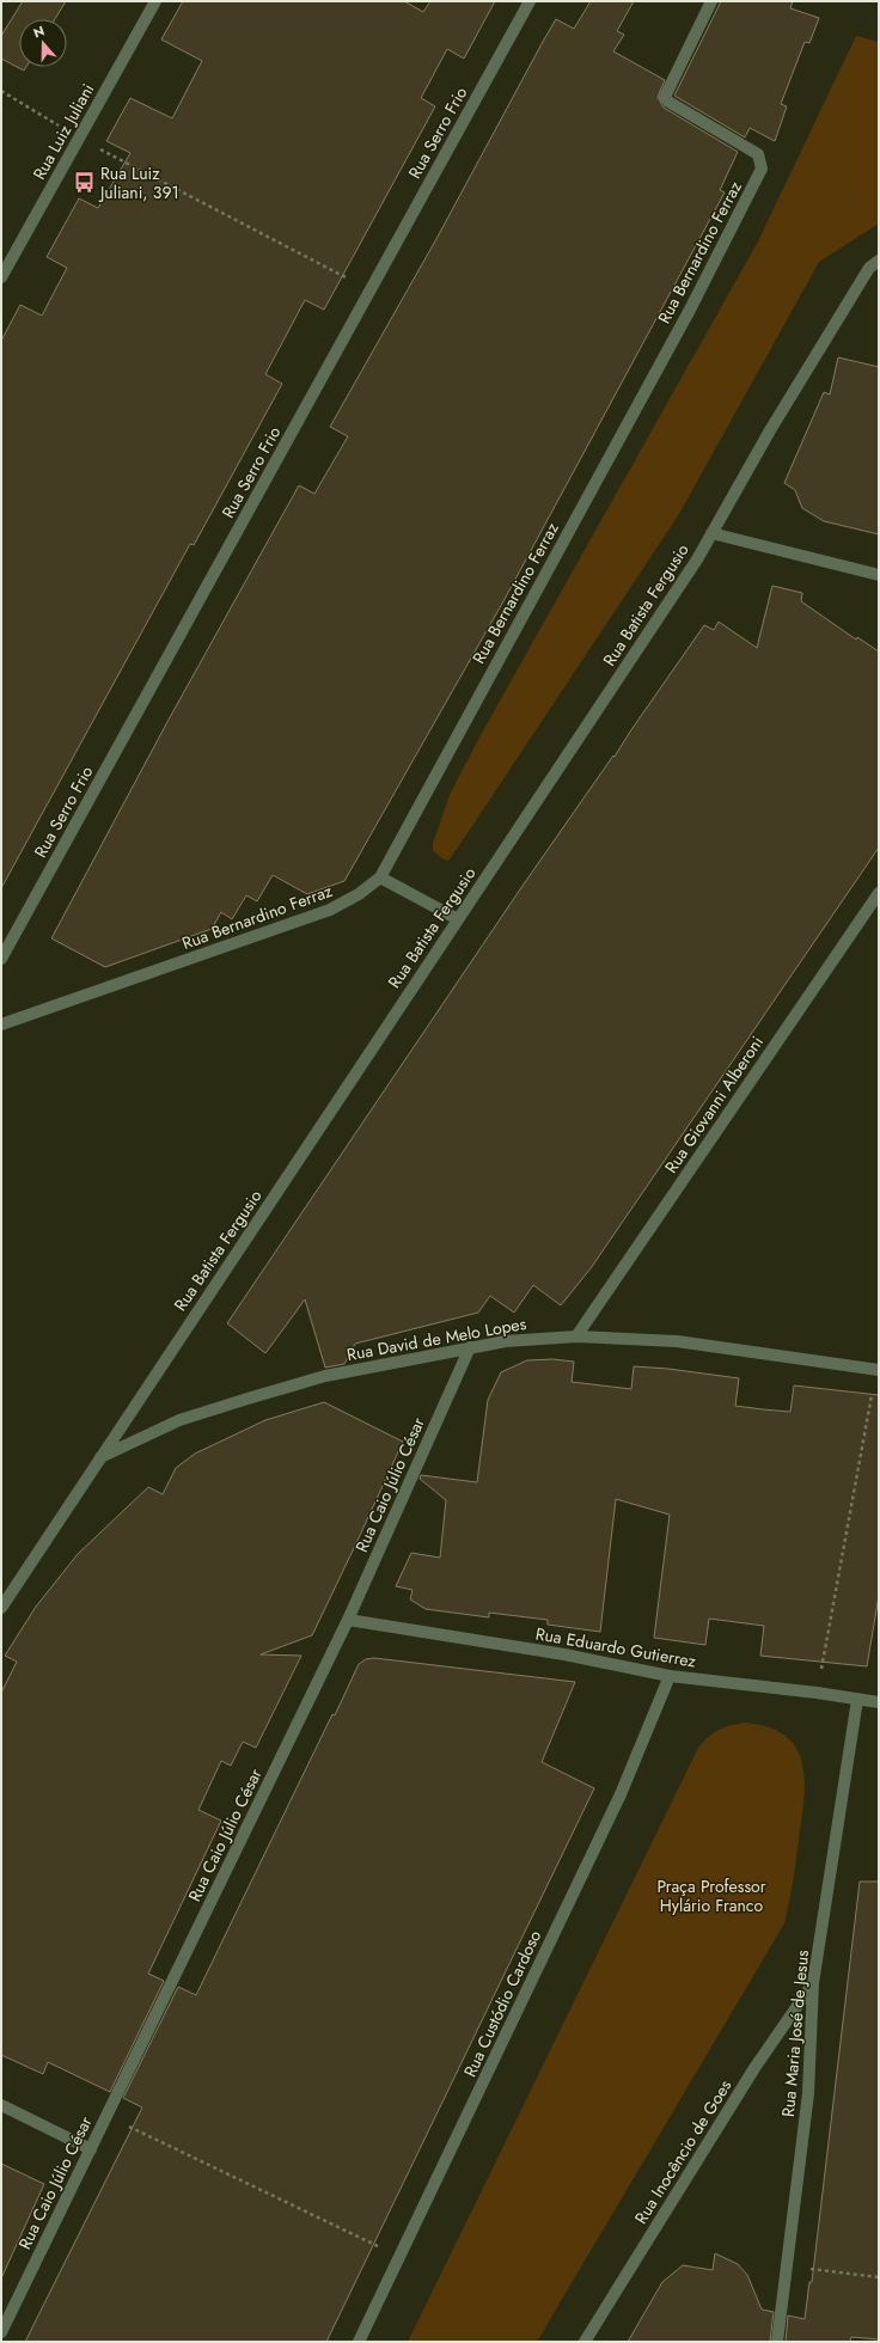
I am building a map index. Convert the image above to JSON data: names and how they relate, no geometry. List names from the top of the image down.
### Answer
{
  "streets": {
    "street": [
      "Rua Luiz Juliani",
      "Rua Serro Frio",
      "Rua Bernardino Ferraz",
      "Rua Batista Fergusio",
      "Rua Giovanni Alberoni",
      "Rua David de Melo Lopes",
      "Rua Caio Júlio César",
      "Rua Eduardo Gutierrez",
      "Rua Custódio Cardoso",
      "Rua Maria José de Jesus",
      "Rua Inocêncio de Goes"
    ]
  },
  "crossings": [
    ["Rua Batista Fergusio", "Rua David de Melo Lopes"],
    ["Rua Giovanni Alberoni", "Rua David de Melo Lopes"],
    ["Rua David de Melo Lopes", "Rua Caio Júlio César"],
    ["Rua Caio Júlio César", "Rua Eduardo Gutierrez"],
    ["Rua Eduardo Gutierrez", "Rua Custódio Cardoso"],
    ["Rua Eduardo Gutierrez", "Rua Maria José de Jesus"],
    ["Rua Maria José de Jesus", "Rua Inocêncio de Goes"]
  ],
  "parks": ["Praça Professor Hylário Franco"],
  "places": {
    "bus stop": ["Rua Luiz Juliani, 391"]
  },
  "north": "top"
}
